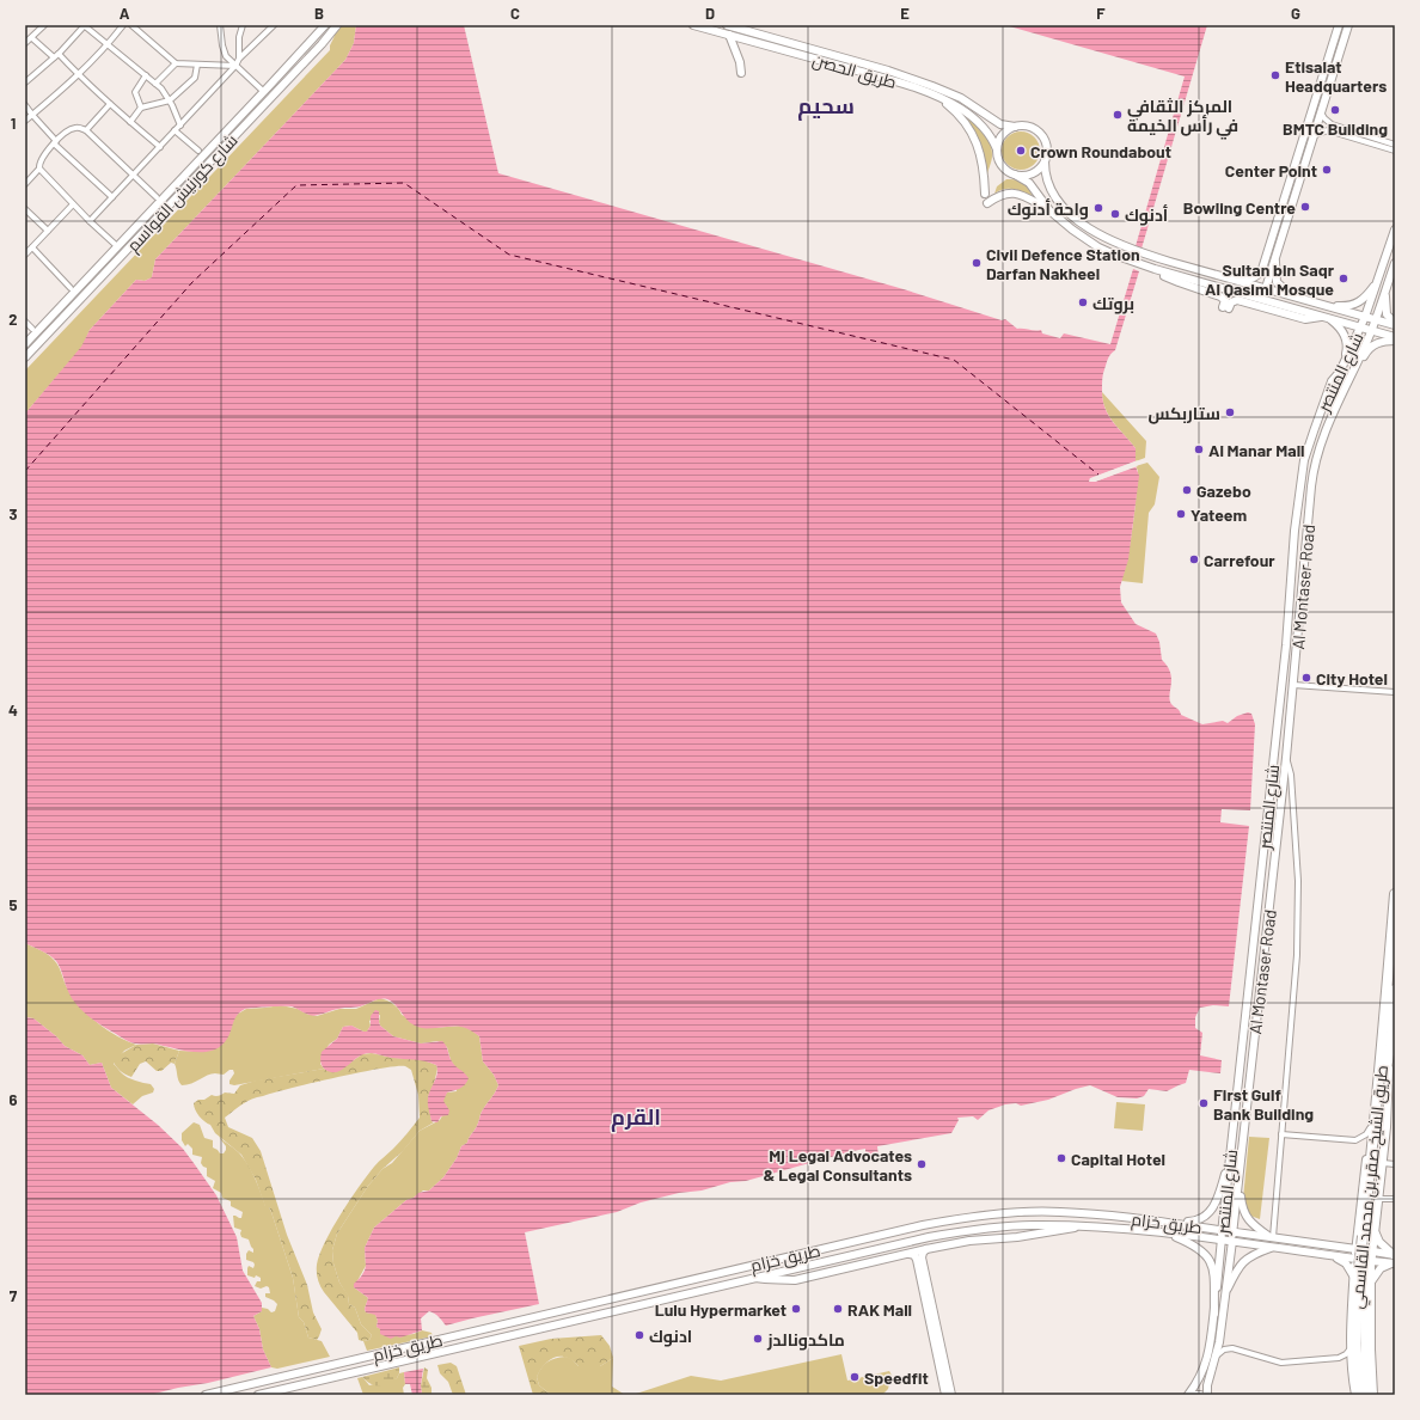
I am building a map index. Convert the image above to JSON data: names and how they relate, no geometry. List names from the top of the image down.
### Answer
{
  "streets": {
    "highway": ["طريق الشيخ صقر بن محمد القاسمي"],
    "main road": [
      "طريق الحصن",
      "شارع كورنيش القواسم",
      "شارع المنتصر",
      "Al Montaser Road",
      "طريق خزام"
    ]
  },
  "crossings": [
    ["شارع المنتصر", "Al Montaser Road"],
    ["شارع المنتصر", "طريق خزام"],
    ["طريق الشيخ صقر بن محمد القاسمي", "طريق خزام"]
  ],
  "districts": ["سحيم", "القرم"],
  "places": [
    "Etisalat Headquarters",
    "BMTC Building",
    "المركز الثقافي في رأس الخيمة",
    "Crown Roundabout",
    "Center Point",
    "Bowling Centre",
    "واحة أدنوك",
    "أدنوك",
    "Civil Defence Station Darfan Nakheel",
    "Sultan bin Saqr Al Qasimi Mosque",
    "بروتك",
    "ستاربكس",
    "Al Manar Mall",
    "Gazebo",
    "Yateem",
    "Carrefour",
    "City Hotel",
    "First Gulf Bank Building",
    "Capital Hotel",
    "Mj Legal Advocates & Legal Consultants",
    "Lulu Hypermarket",
    "RAK Mall",
    "ادنوك",
    "ماكدونالدز",
    "Speedfit"
  ],
  "grid": {
    "columns": [
      "A",
      "B",
      "C",
      "D",
      "E",
      "F",
      "G"
    ],
    "rows": [
      "1",
      "2",
      "3",
      "4",
      "5",
      "6",
      "7"
    ]
  }
}
